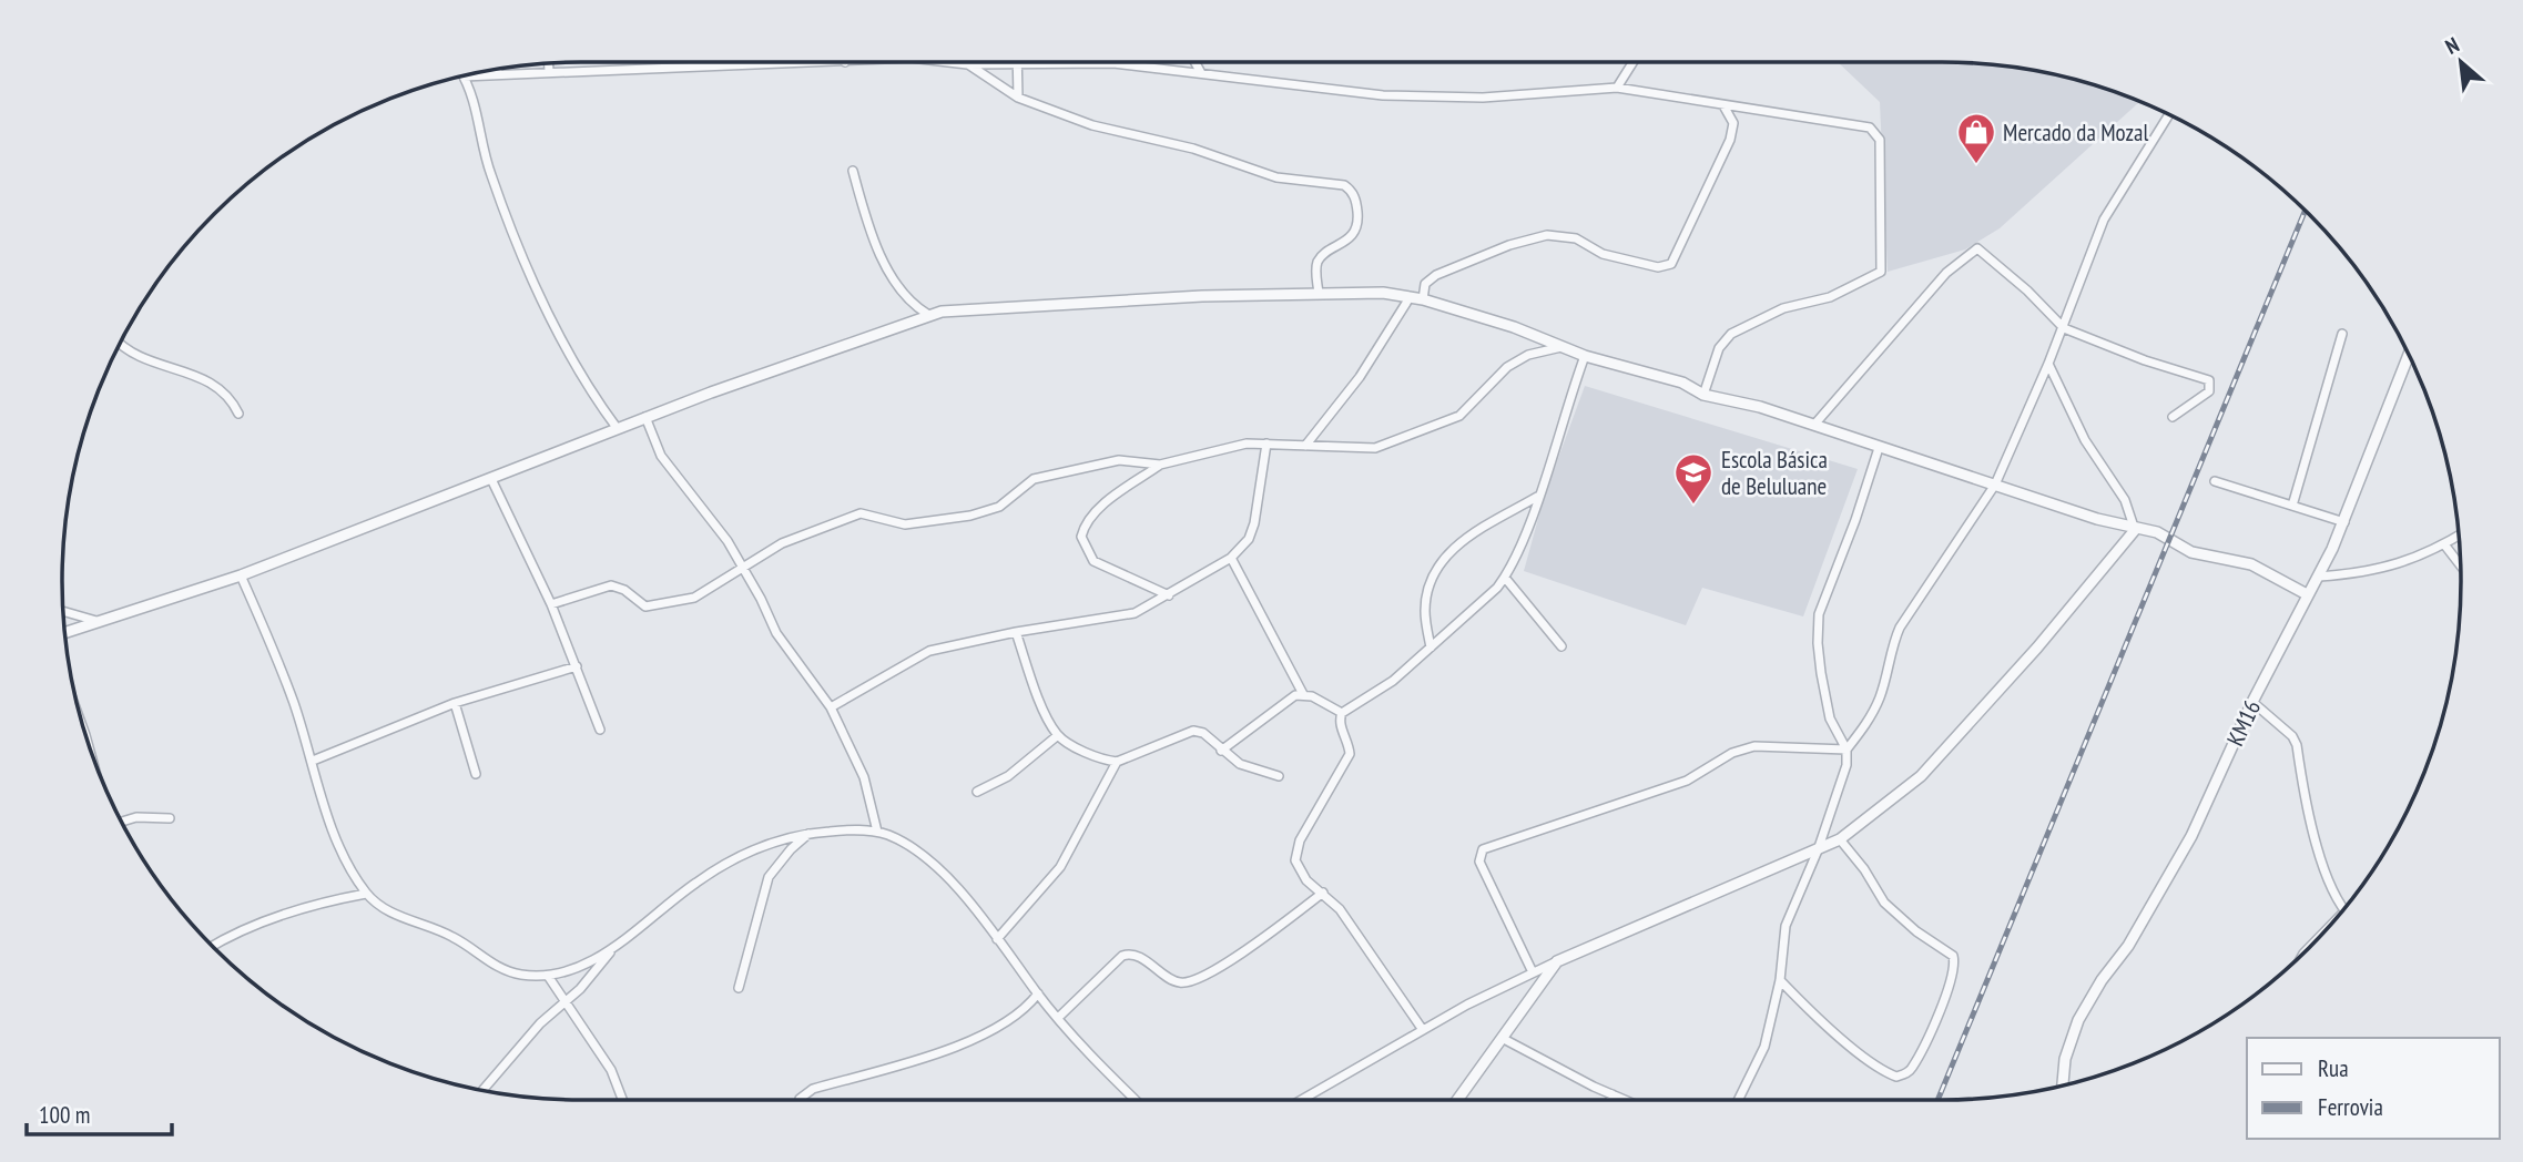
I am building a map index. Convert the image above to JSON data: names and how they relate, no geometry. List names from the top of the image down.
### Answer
{
  "streets": {
    "street": ["KM16"]
  },
  "places": {
    "shop": ["Mercado da Mozal"],
    "school or university": ["Escola Básica de Beluluane"]
  },
  "legend": ["Rua", "Ferrovia"],
  "scale_bar": "100 m",
  "north": "top left"
}
